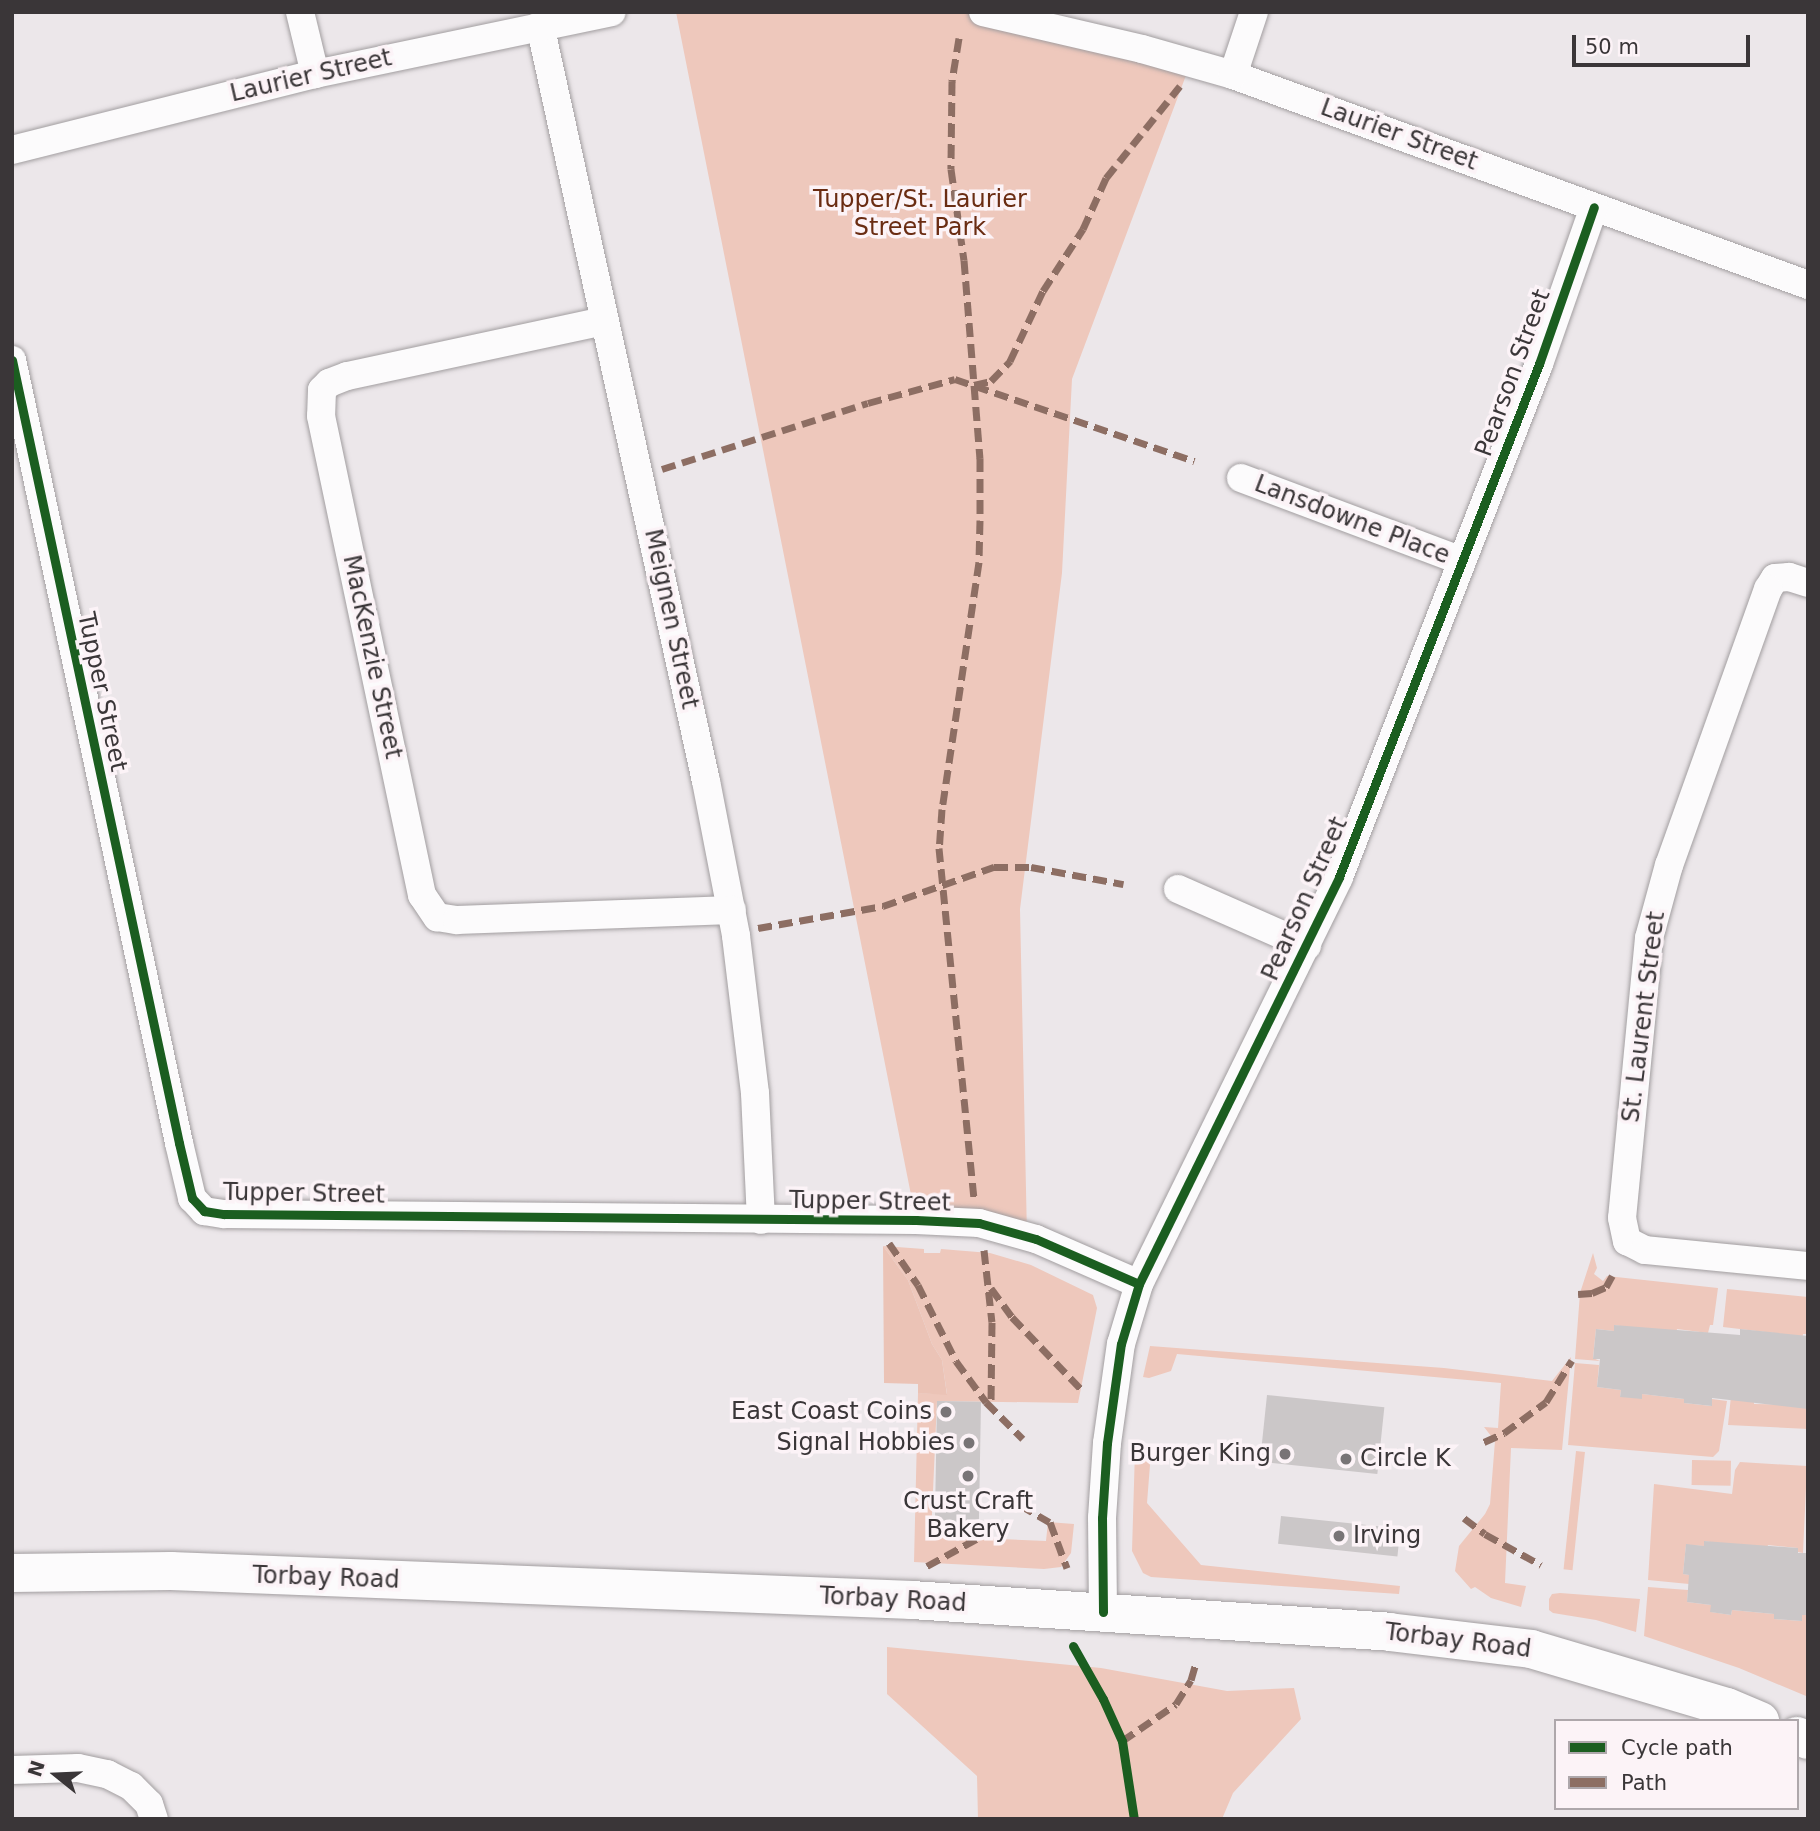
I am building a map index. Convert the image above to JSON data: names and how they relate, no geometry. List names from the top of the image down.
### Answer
{
  "streets": {
    "main road": ["Torbay Road"],
    "street": [
      "Laurier Street",
      "Pearson Street",
      "Lansdowne Place",
      "Meignen Street",
      "MacKenzie Street",
      "Tupper Street",
      "St. Laurent Street"
    ]
  },
  "crossings": [
    ["Laurier Street", "Pearson Street"],
    ["Laurier Street", "Meignen Street"],
    ["Pearson Street", "Lansdowne Place"],
    ["Pearson Street", "Tupper Street"],
    ["Pearson Street", "Torbay Road"],
    ["Meignen Street", "MacKenzie Street"],
    ["Meignen Street", "Tupper Street"]
  ],
  "parks": ["Tupper/St. Laurier Street Park"],
  "places": [
    "East Coast Coins",
    "Signal Hobbies",
    "Burger King",
    "Circle K",
    "Crust Craft Bakery",
    "Irving"
  ],
  "legend": ["Cycle path", "Path"],
  "scale_bar": "50 m",
  "north": "left"
}
